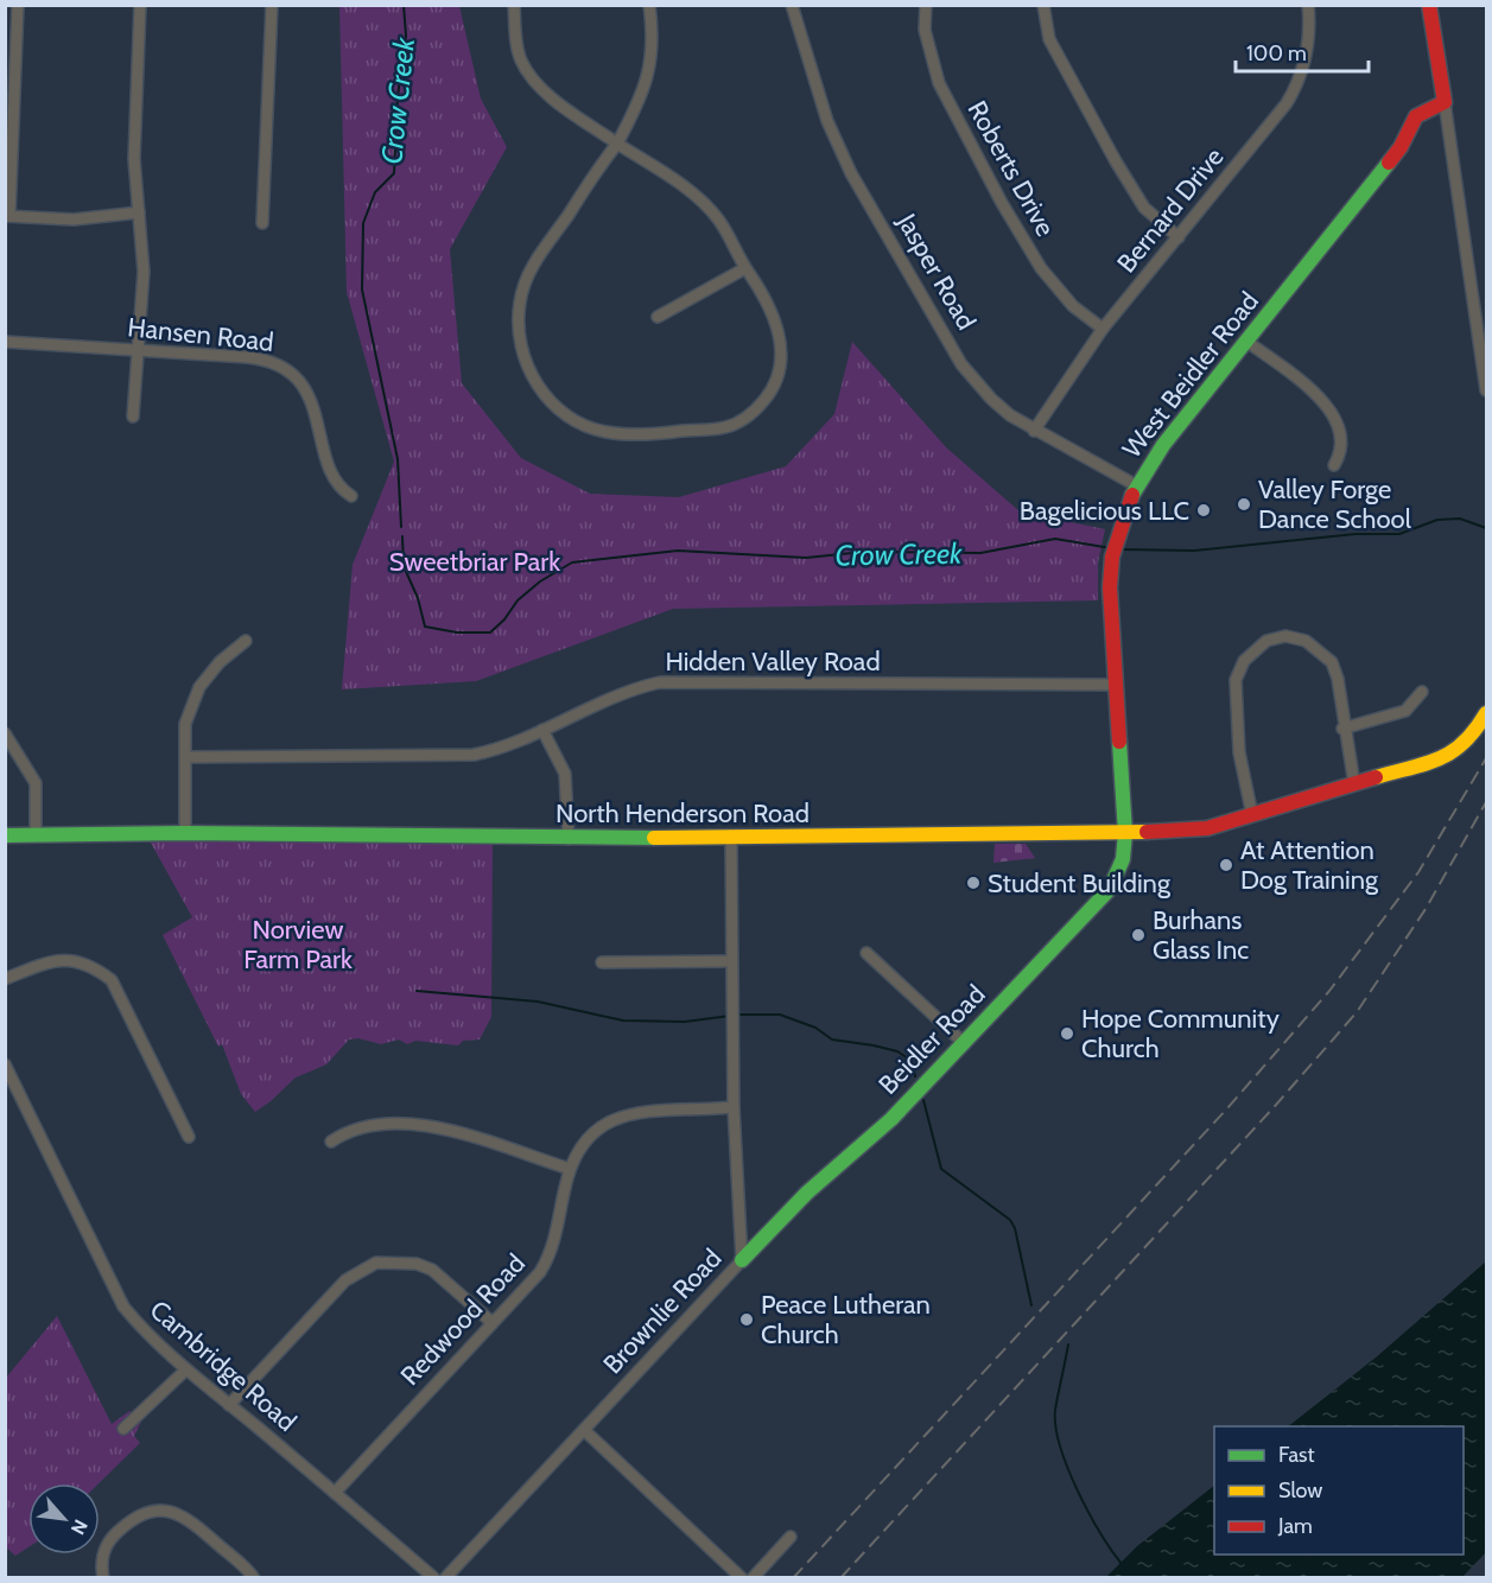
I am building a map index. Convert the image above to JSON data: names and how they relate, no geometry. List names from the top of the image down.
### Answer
{
  "streets": {
    "street": [
      "Roberts Drive",
      "Bernard Drive",
      "Jasper Road",
      "Hansen Road",
      "West Beidler Road",
      "Hidden Valley Road",
      "North Henderson Road",
      "Beidler Road",
      "Brownlie Road",
      "Redwood Road",
      "Cambridge Road"
    ]
  },
  "crossings": [
    ["Roberts Drive", "Bernard Drive"],
    ["Bernard Drive", "Jasper Road"],
    ["Jasper Road", "West Beidler Road"],
    ["West Beidler Road", "Hidden Valley Road"],
    ["West Beidler Road", "North Henderson Road"],
    ["West Beidler Road", "Beidler Road"],
    ["North Henderson Road", "Beidler Road"],
    ["North Henderson Road", "Brownlie Road"],
    ["Beidler Road", "Brownlie Road"],
    ["Brownlie Road", "Redwood Road"],
    ["Redwood Road", "Cambridge Road"]
  ],
  "water": ["Crow Creek"],
  "parks": ["Sweetbriar Park", "Norview Farm Park"],
  "places": [
    "Valley Forge Dance School",
    "Bagelicious LLC",
    "At Attention Dog Training",
    "Student Building",
    "Burhans Glass Inc",
    "Hope Community Church",
    "Peace Lutheran Church"
  ],
  "legend": ["Fast", "Slow", "Jam"],
  "scale_bar": "100 m",
  "north": "bottom right"
}
